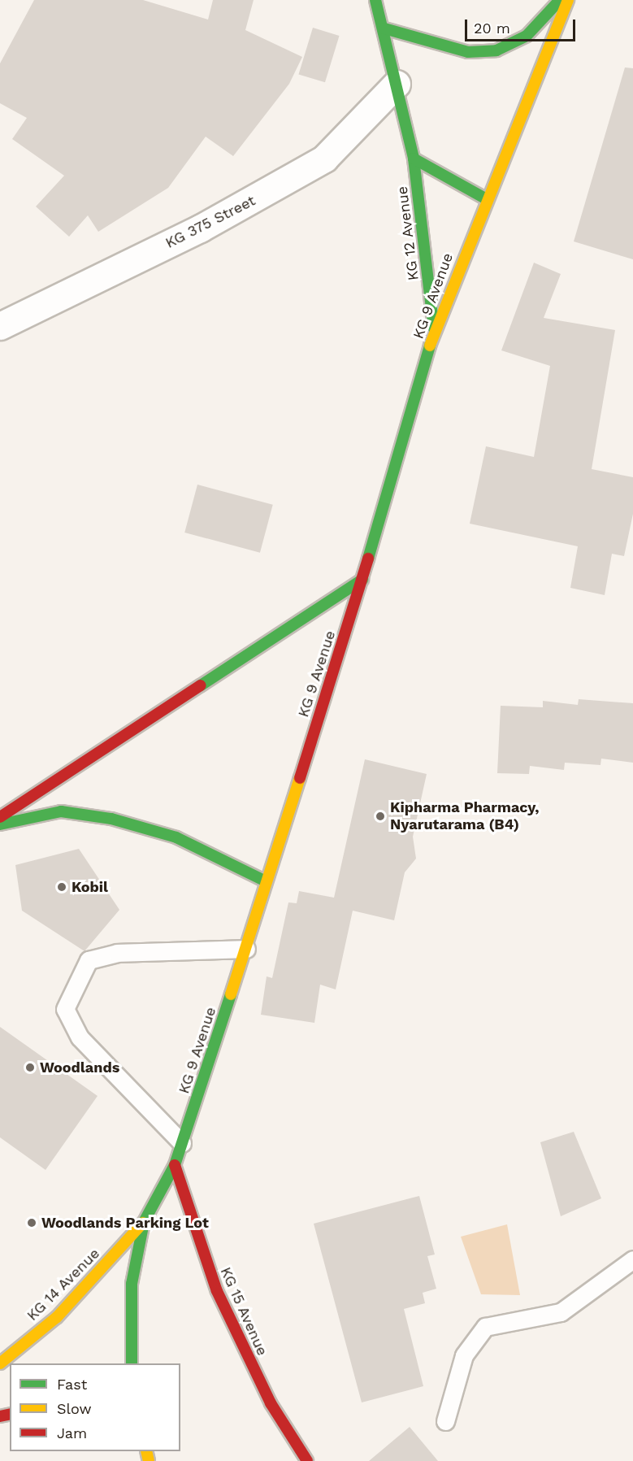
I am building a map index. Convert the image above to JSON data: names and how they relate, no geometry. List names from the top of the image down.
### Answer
{
  "streets": {
    "main road": [
      "KG 12 Avenue",
      "KG 9 Avenue",
      "KG 14 Avenue",
      "KG 15 Avenue"
    ],
    "street": ["KG 375 Street"]
  },
  "crossings": [
    ["KG 375 Street", "KG 12 Avenue"],
    ["KG 12 Avenue", "KG 9 Avenue"],
    ["KG 9 Avenue", "KG 14 Avenue"],
    ["KG 9 Avenue", "KG 15 Avenue"]
  ],
  "places": [
    "Kipharma Pharmacy, Nyarutarama (B4)",
    "Kobil",
    "Woodlands",
    "Woodlands Parking Lot"
  ],
  "legend": ["Fast", "Slow", "Jam"],
  "scale_bar": "20 m"
}
